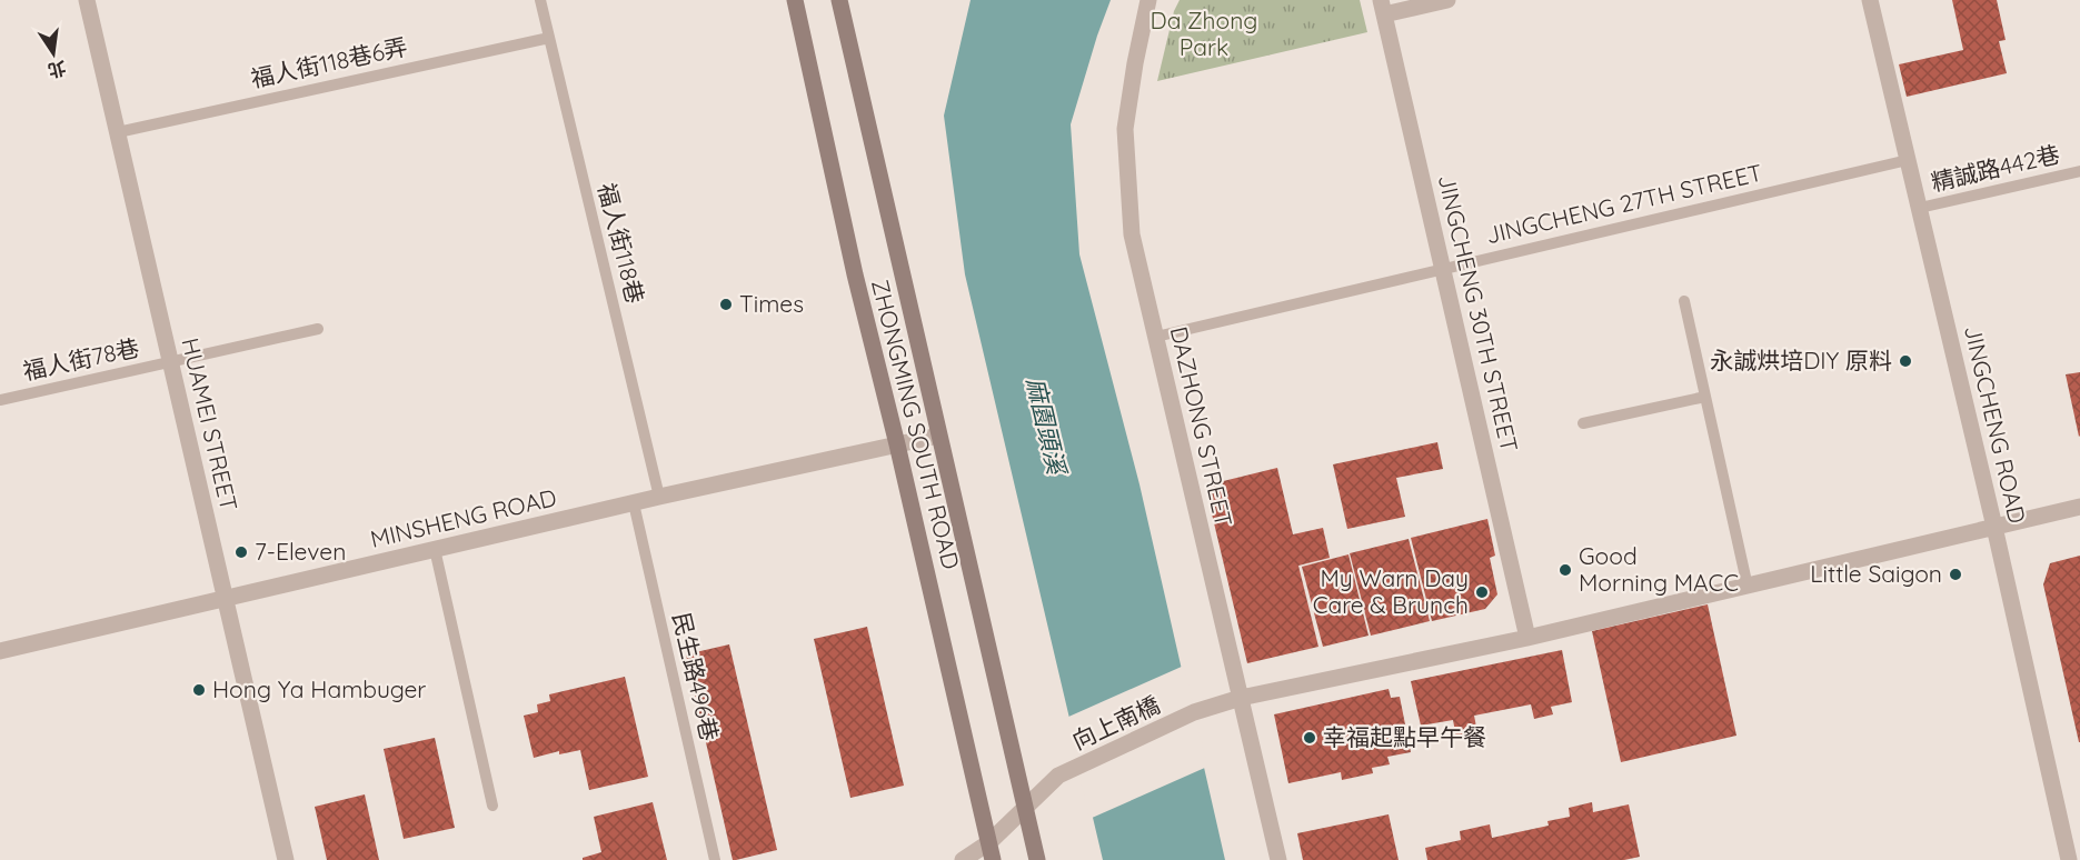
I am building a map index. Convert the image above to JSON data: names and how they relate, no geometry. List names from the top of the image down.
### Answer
{
  "streets": {
    "main road": ["ZHONGMING SOUTH ROAD"],
    "street": [
      "JINGCHENG 30TH STREET",
      "HUAMEI STREET",
      "JINGCHENG ROAD",
      "DAZHONG STREET",
      "MINSHENG ROAD",
      "向上南橋"
    ],
    "lane": [
      "福人街118巷6弄",
      "精誠路442巷",
      "JINGCHENG 27TH STREET",
      "福人街118巷",
      "福人街78巷",
      "民生路496巷"
    ]
  },
  "crossings": [
    ["福人街118巷6弄", "福人街118巷"],
    ["福人街118巷6弄", "HUAMEI STREET"],
    ["精誠路442巷", "JINGCHENG ROAD"],
    ["JINGCHENG 27TH STREET", "JINGCHENG 30TH STREET"],
    ["JINGCHENG 27TH STREET", "JINGCHENG ROAD"],
    ["JINGCHENG 27TH STREET", "DAZHONG STREET"],
    ["福人街118巷", "MINSHENG ROAD"],
    ["JINGCHENG 30TH STREET", "向上南橋"],
    ["福人街78巷", "HUAMEI STREET"],
    ["HUAMEI STREET", "MINSHENG ROAD"],
    ["ZHONGMING SOUTH ROAD", "MINSHENG ROAD"],
    ["ZHONGMING SOUTH ROAD", "向上南橋"],
    ["JINGCHENG ROAD", "向上南橋"],
    ["DAZHONG STREET", "向上南橋"],
    ["MINSHENG ROAD", "民生路496巷"]
  ],
  "water": ["麻園頭溪"],
  "parks": ["Da Zhong Park"],
  "places": [
    "Times",
    "永誠烘培DIY 原料",
    "7-Eleven",
    "Good Morning MACC",
    "Little Saigon",
    "My Warn Day Care & Brunch",
    "Hong Ya Hambuger",
    "幸福起點早午餐"
  ],
  "north": "bottom"
}
